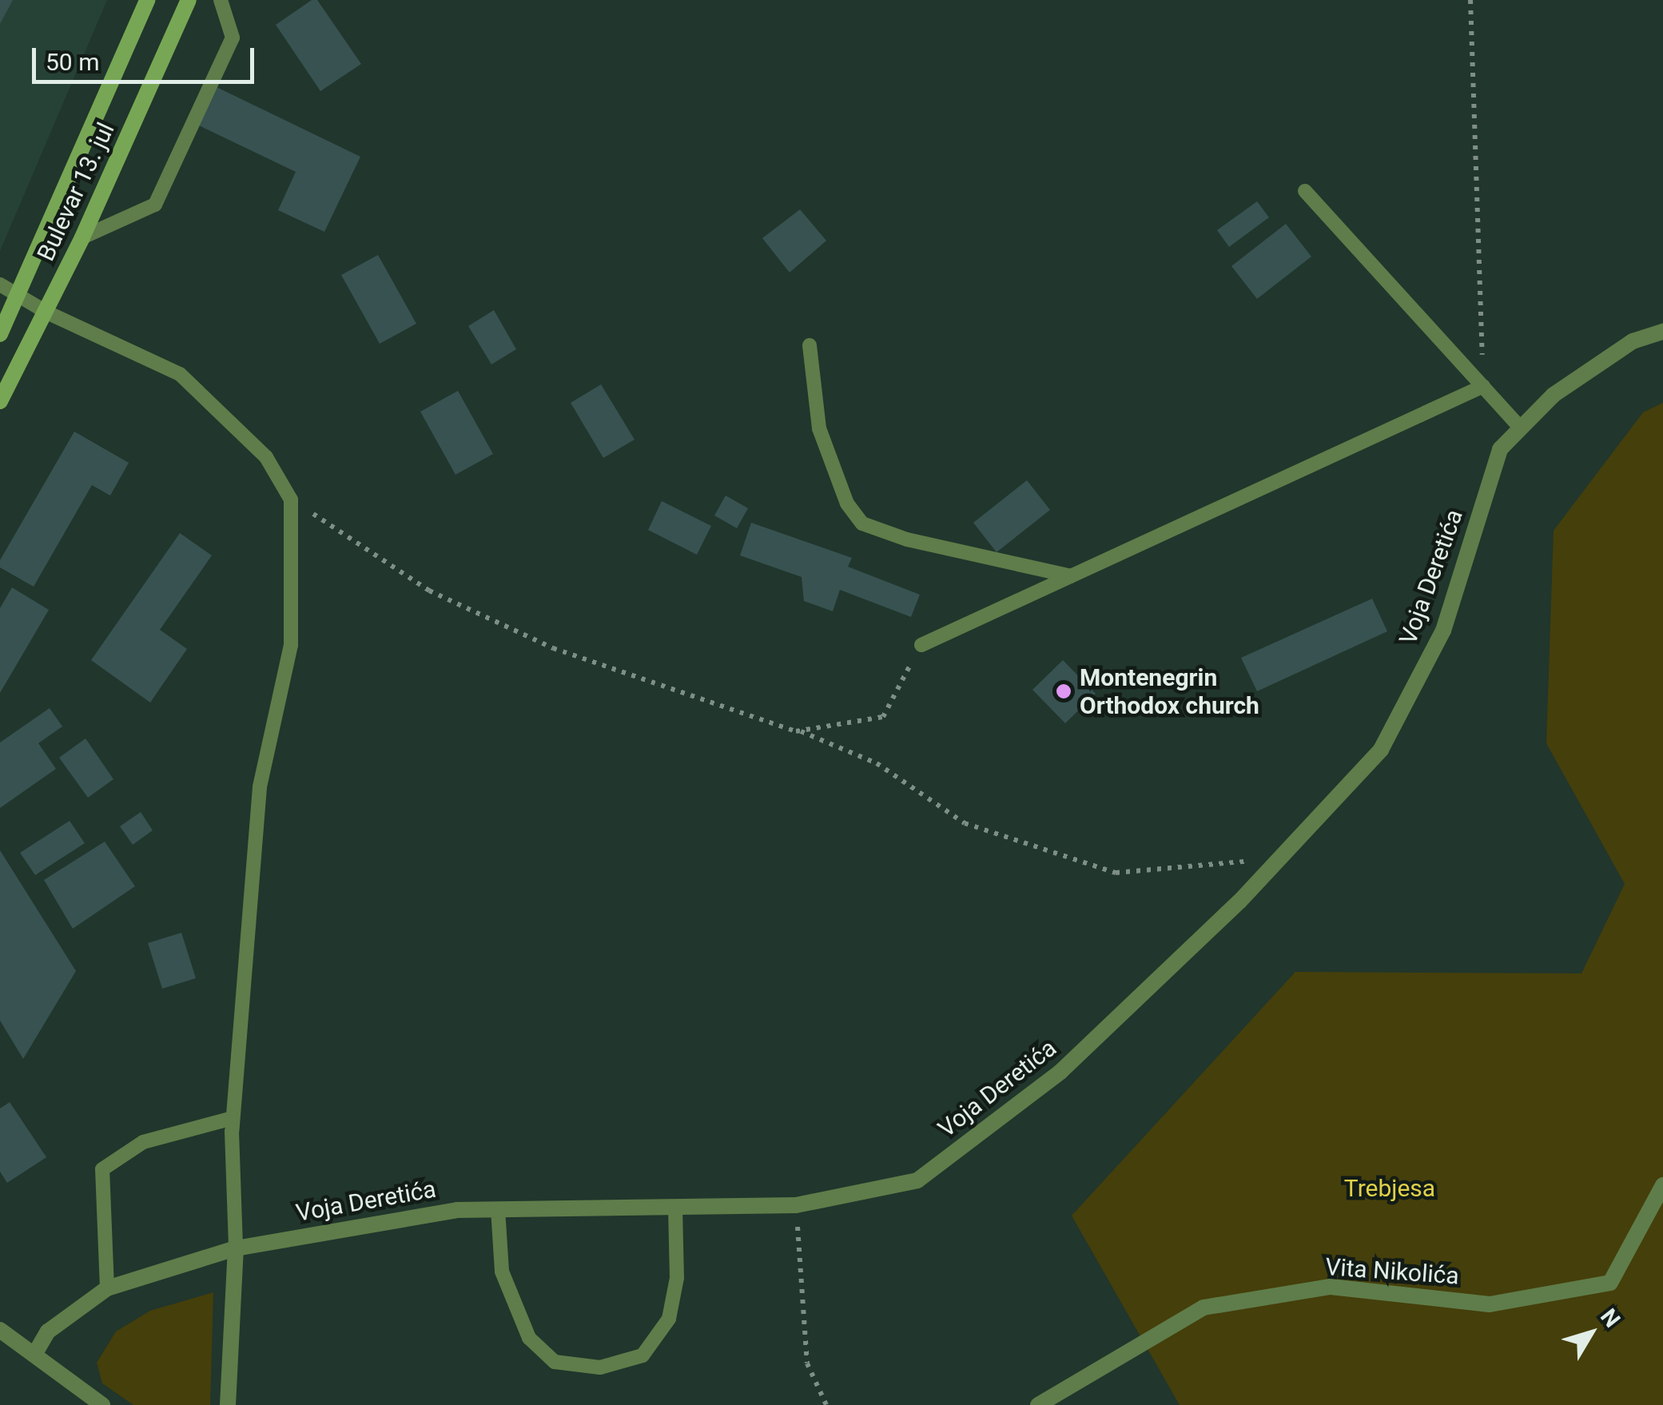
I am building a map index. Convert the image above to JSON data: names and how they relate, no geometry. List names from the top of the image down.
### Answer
{
  "streets": {
    "main road": ["Bulevar 13. jul"],
    "street": ["Voja Deretića", "Vita Nikolića"]
  },
  "parks": ["Trebjesa"],
  "places": ["Montenegrin Orthodox church"],
  "scale_bar": "50 m",
  "north": "top right"
}
